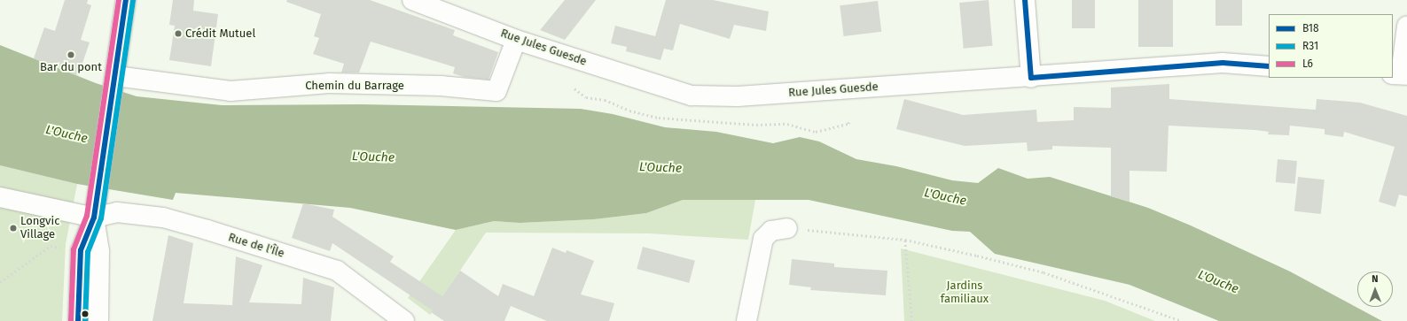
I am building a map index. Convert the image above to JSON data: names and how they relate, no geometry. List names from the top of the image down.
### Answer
{
  "streets": {
    "street": ["Rue Jules Guesde", "Chemin du Barrage", "Rue de l'Île"]
  },
  "crossings": [
    ["Rue Jules Guesde", "Chemin du Barrage"]
  ],
  "water": ["L'Ouche"],
  "parks": ["Jardins familiaux"],
  "places": ["Crédit Mutuel", "Bar du pont", "Longvic Village"],
  "lines": ["transit line B18", "transit line L6", "transit line R31"],
  "legend": ["B18", "R31", "L6"],
  "north": "top"
}
